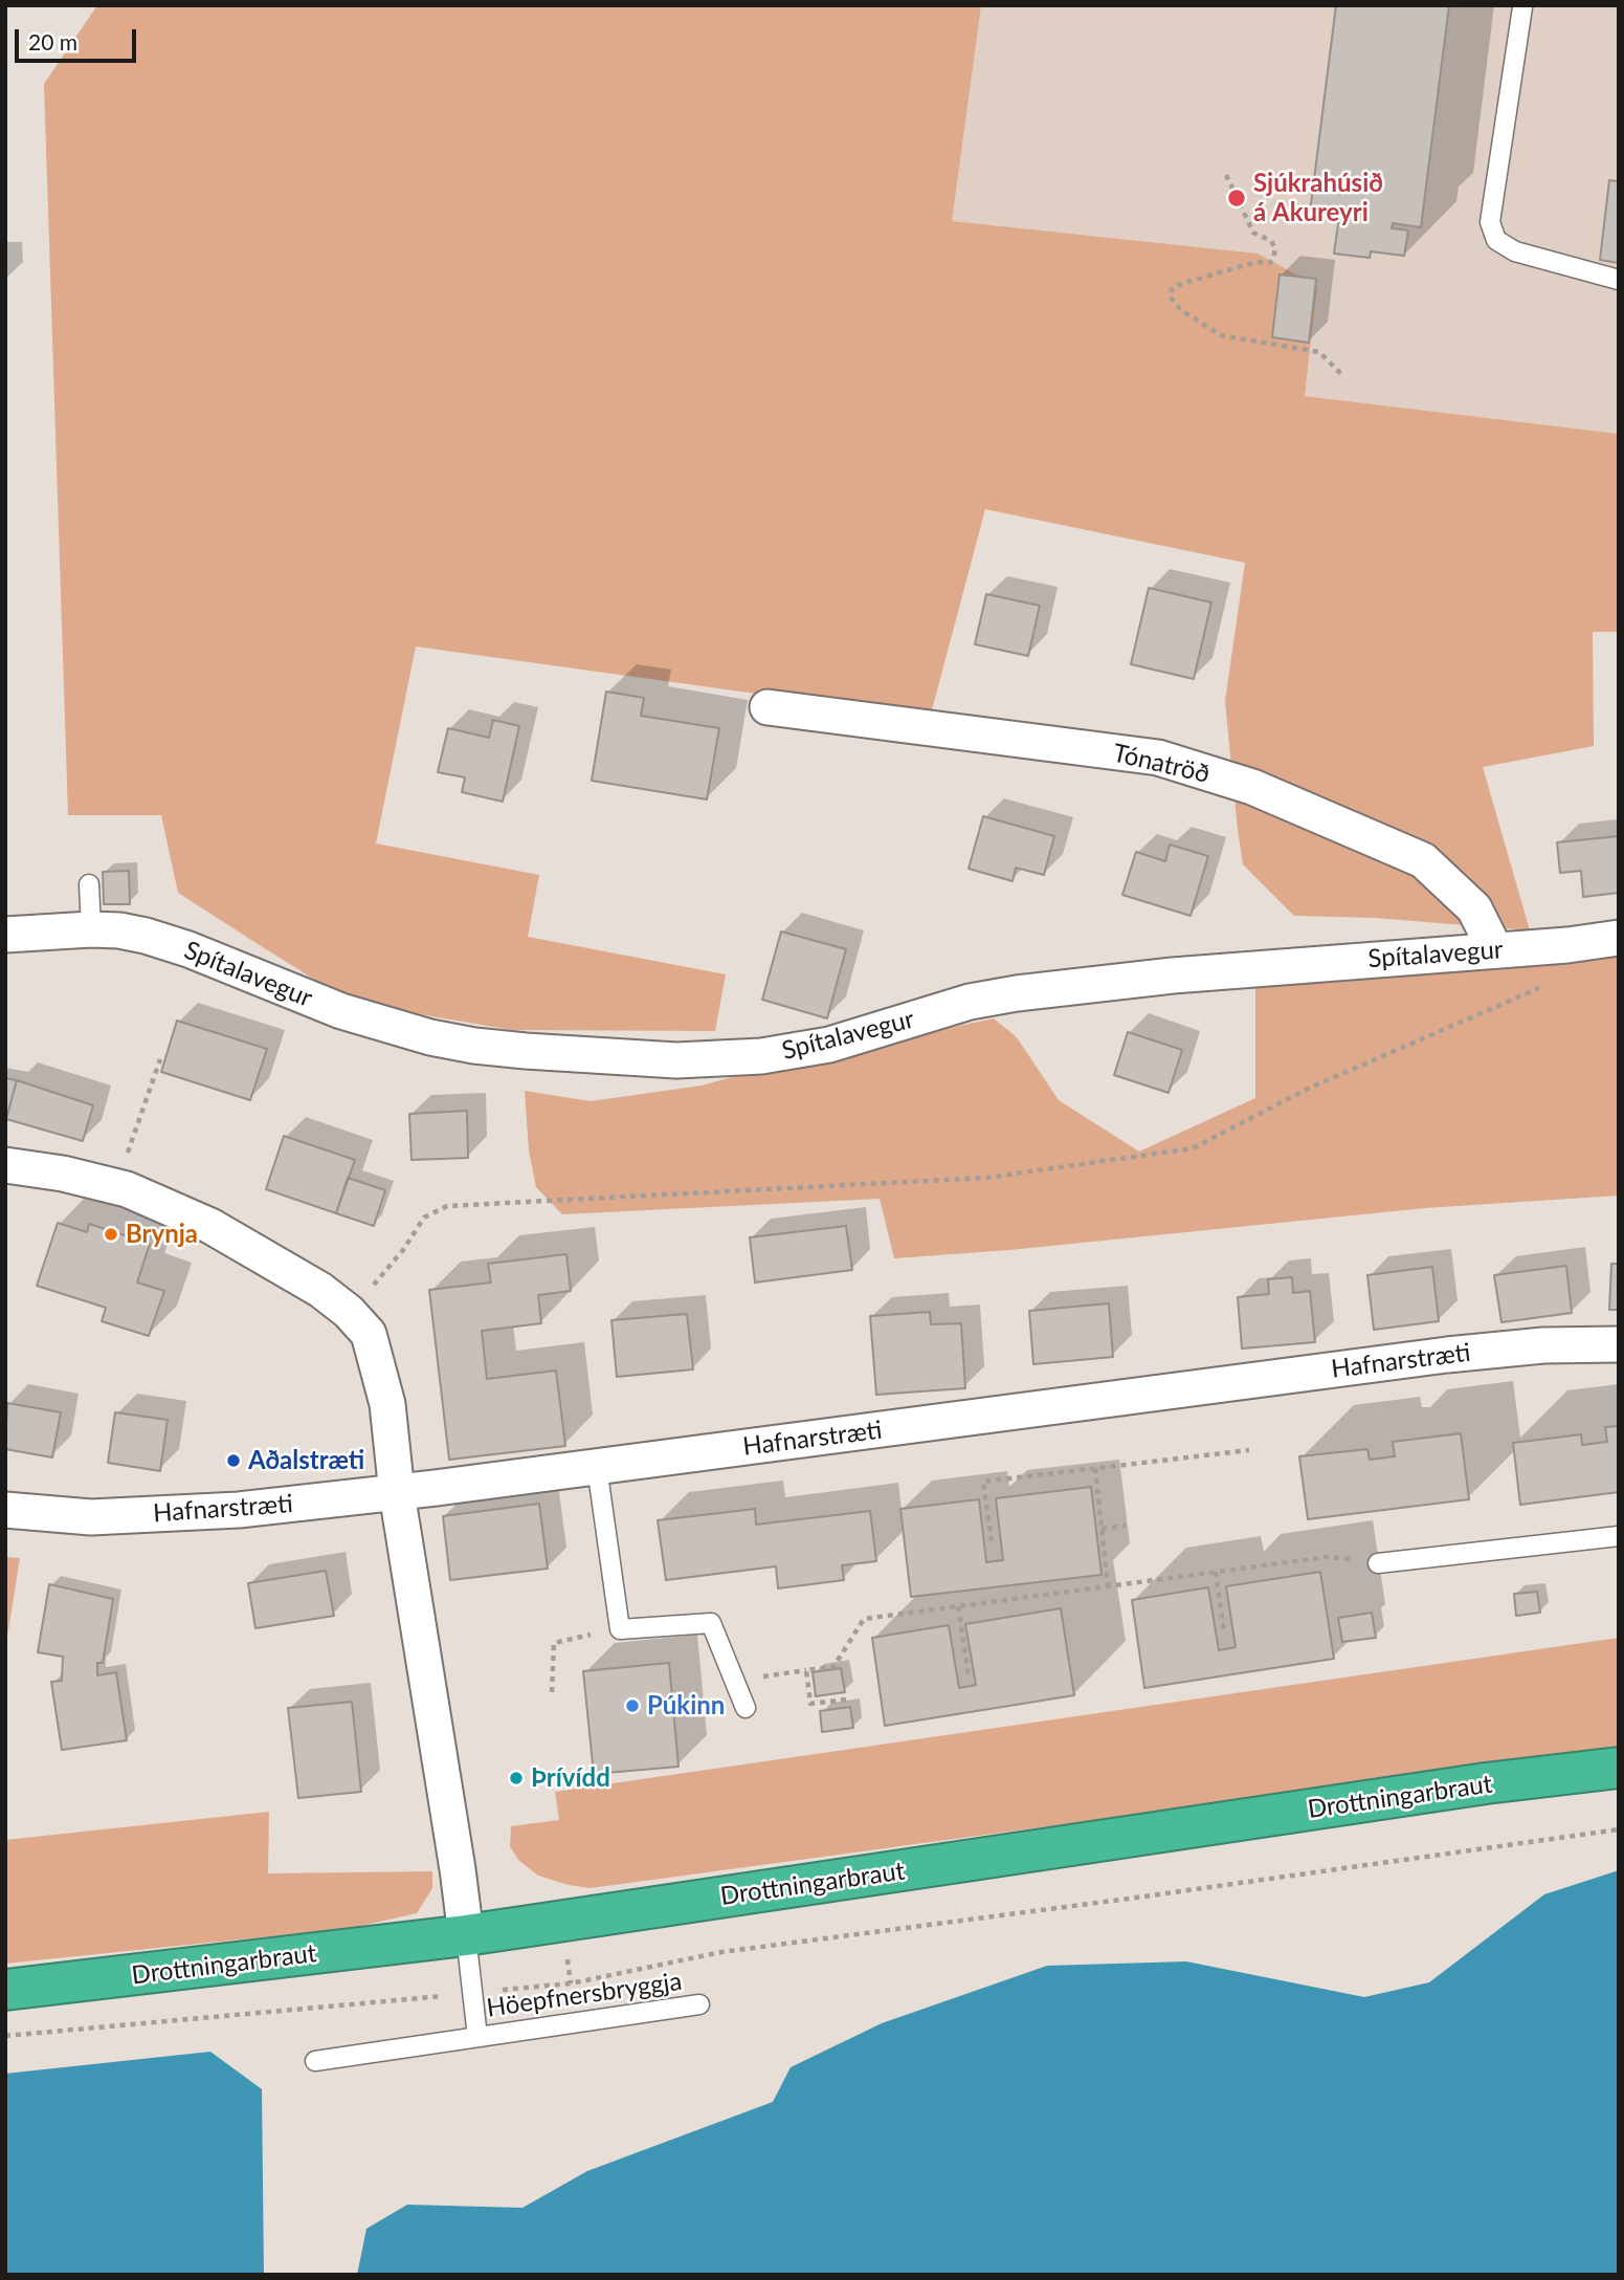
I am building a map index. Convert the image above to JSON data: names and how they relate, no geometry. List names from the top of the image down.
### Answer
{
  "streets": {
    "highway": ["Drottningarbraut"],
    "street": ["Tónatröð", "Spítalavegur", "Hafnarstræti"],
    "lane": ["Höepfnersbryggja"]
  },
  "crossings": [
    ["Tónatröð", "Spítalavegur"],
    ["Drottningarbraut", "Höepfnersbryggja"]
  ],
  "places": [
    "Sjúkrahúsið á Akureyri",
    "Brynja",
    "Aðalstræti",
    "Púkinn",
    "Þrívídd"
  ],
  "scale_bar": "20 m"
}
